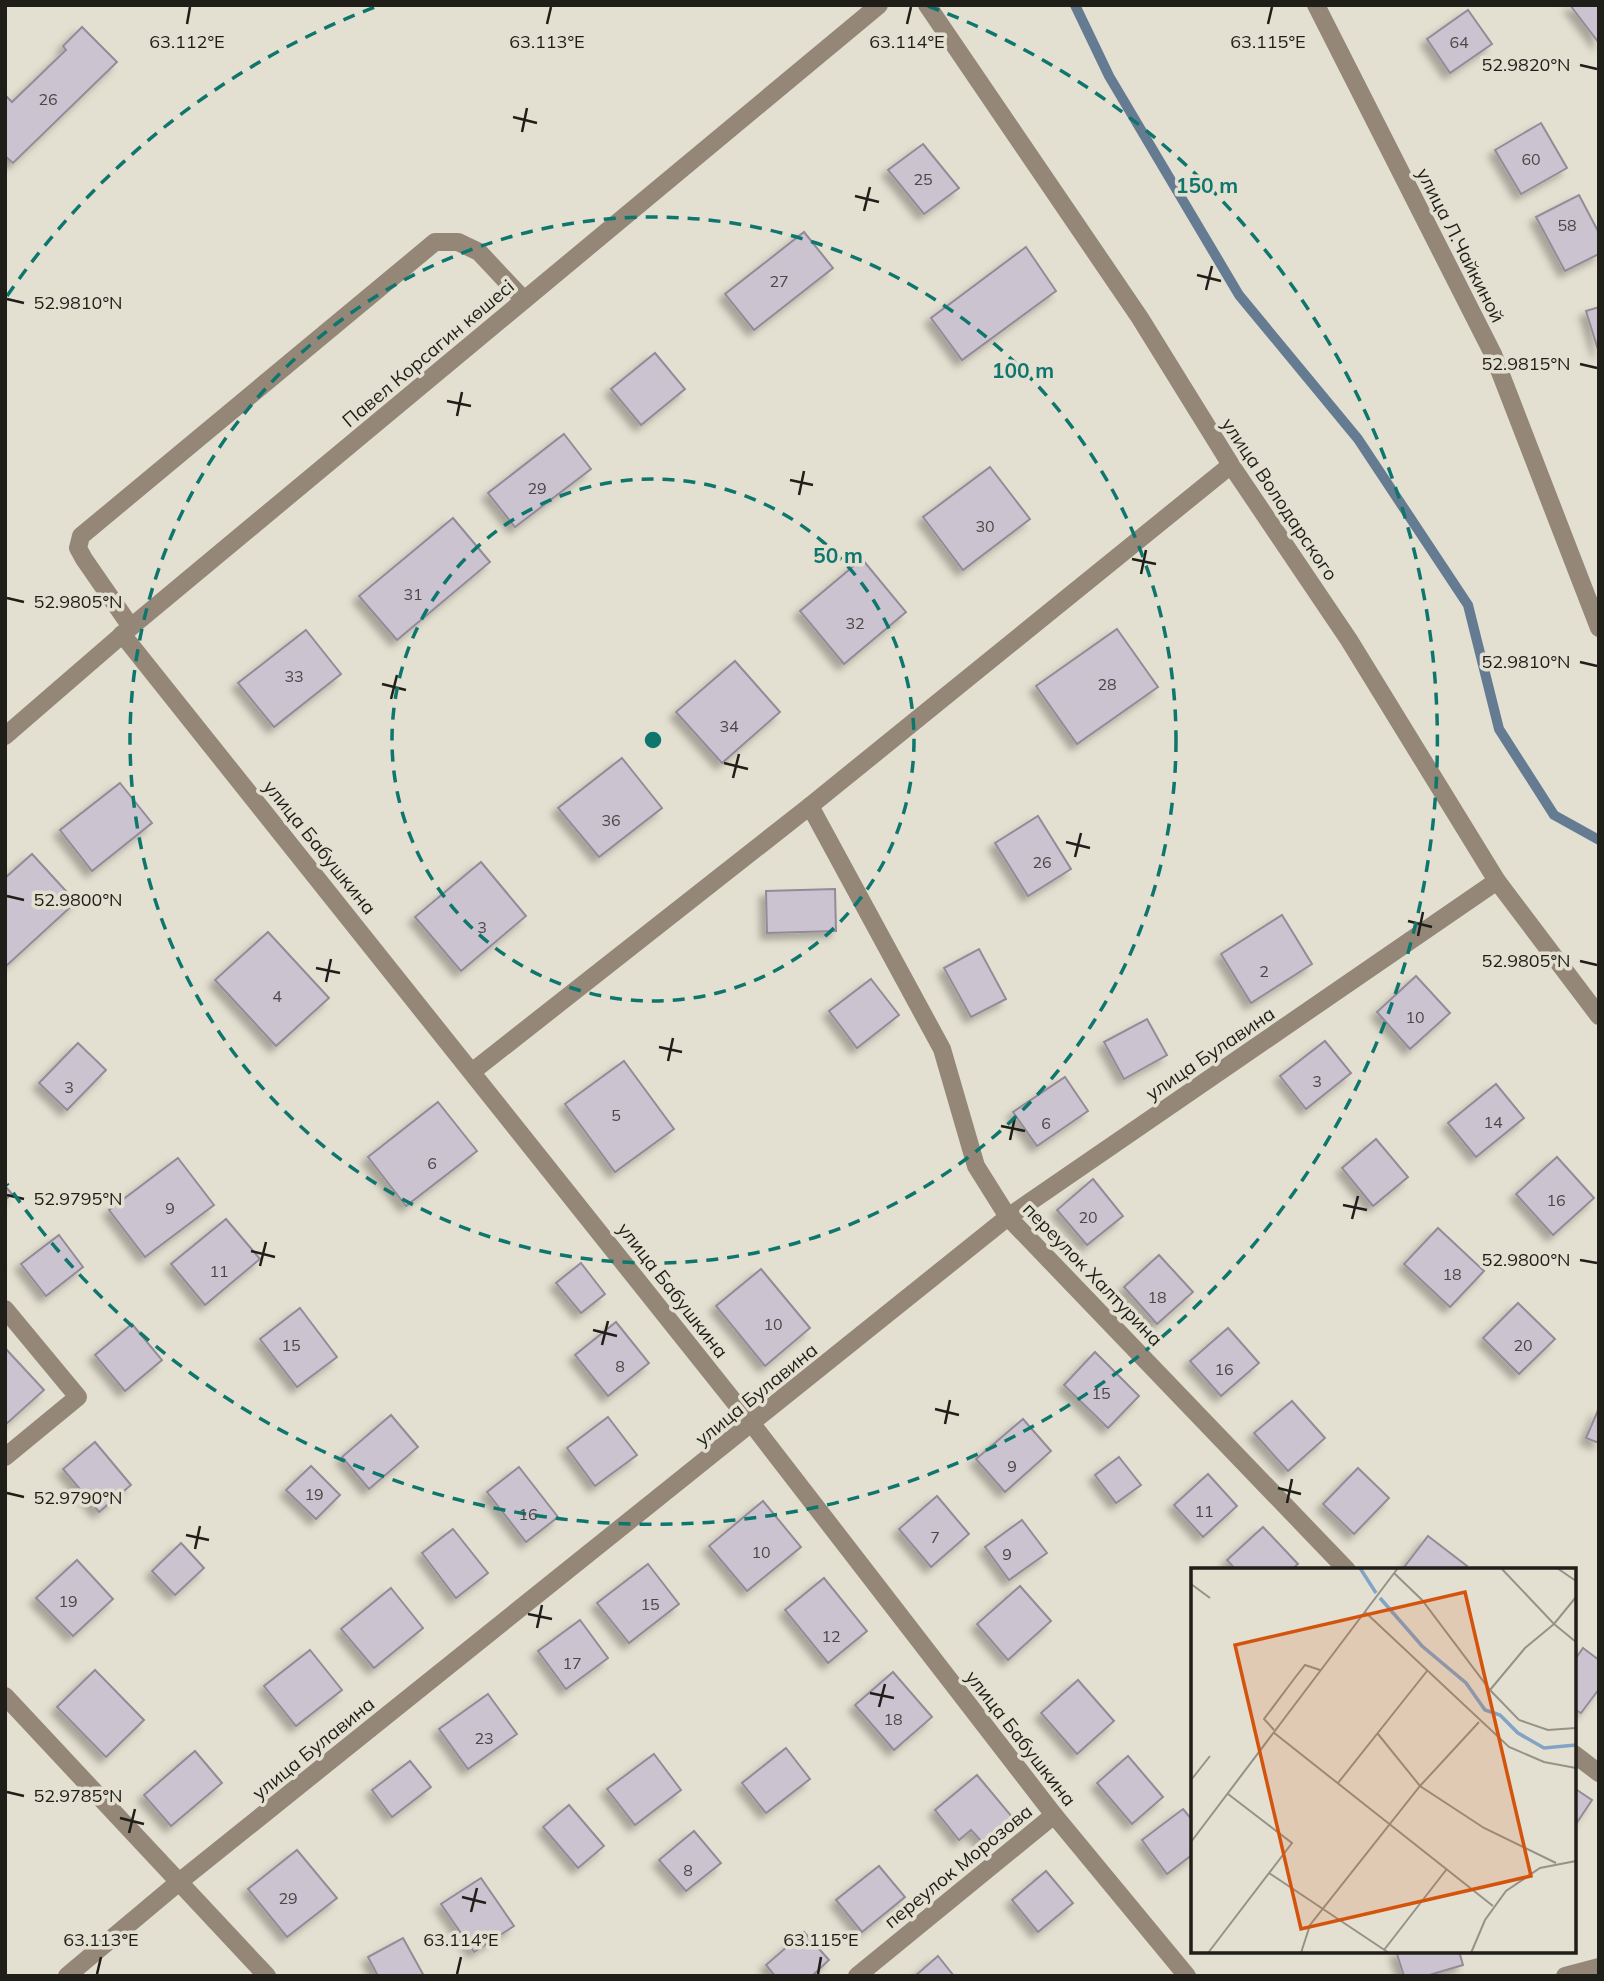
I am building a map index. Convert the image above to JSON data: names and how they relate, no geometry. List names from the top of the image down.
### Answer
{
  "streets": {
    "street": [
      "улица Л.Чайкиной",
      "Павел Корсагин көшесі",
      "улица Володарского",
      "улица Бабушкина",
      "улица Булавина",
      "переулок Халтурина",
      "переулок Морозова"
    ]
  },
  "crossings": [
    ["Павел Корсагин көшесі", "улица Бабушкина"],
    ["улица Володарского", "улица Булавина"],
    ["улица Бабушкина", "улица Булавина"],
    ["улица Бабушкина", "переулок Морозова"],
    ["улица Булавина", "переулок Халтурина"]
  ],
  "house_numbers": [
    "64",
    "26",
    "60",
    "25",
    "58",
    "27",
    "29",
    "30",
    "31",
    "32",
    "33",
    "28",
    "34",
    "36",
    "26",
    "3",
    "2",
    "4",
    "10",
    "3",
    "3",
    "5",
    "14",
    "6",
    "6",
    "16",
    "9",
    "20",
    "11",
    "18",
    "18",
    "10",
    "15",
    "20",
    "8",
    "16",
    "15",
    "9",
    "19",
    "11",
    "16",
    "7",
    "10",
    "9",
    "19",
    "15",
    "12",
    "17",
    "18",
    "23",
    "8",
    "29"
  ],
  "coordinates": [
    "63.113°E",
    "63.114°E",
    "63.115°E",
    "63.112°E",
    "52.9820°N",
    "52.9810°N",
    "52.9815°N",
    "52.9805°N",
    "52.9800°N",
    "52.9795°N",
    "52.9790°N",
    "52.9785°N"
  ],
  "rings": ["150 m", "100 m", "50 m"]
}
